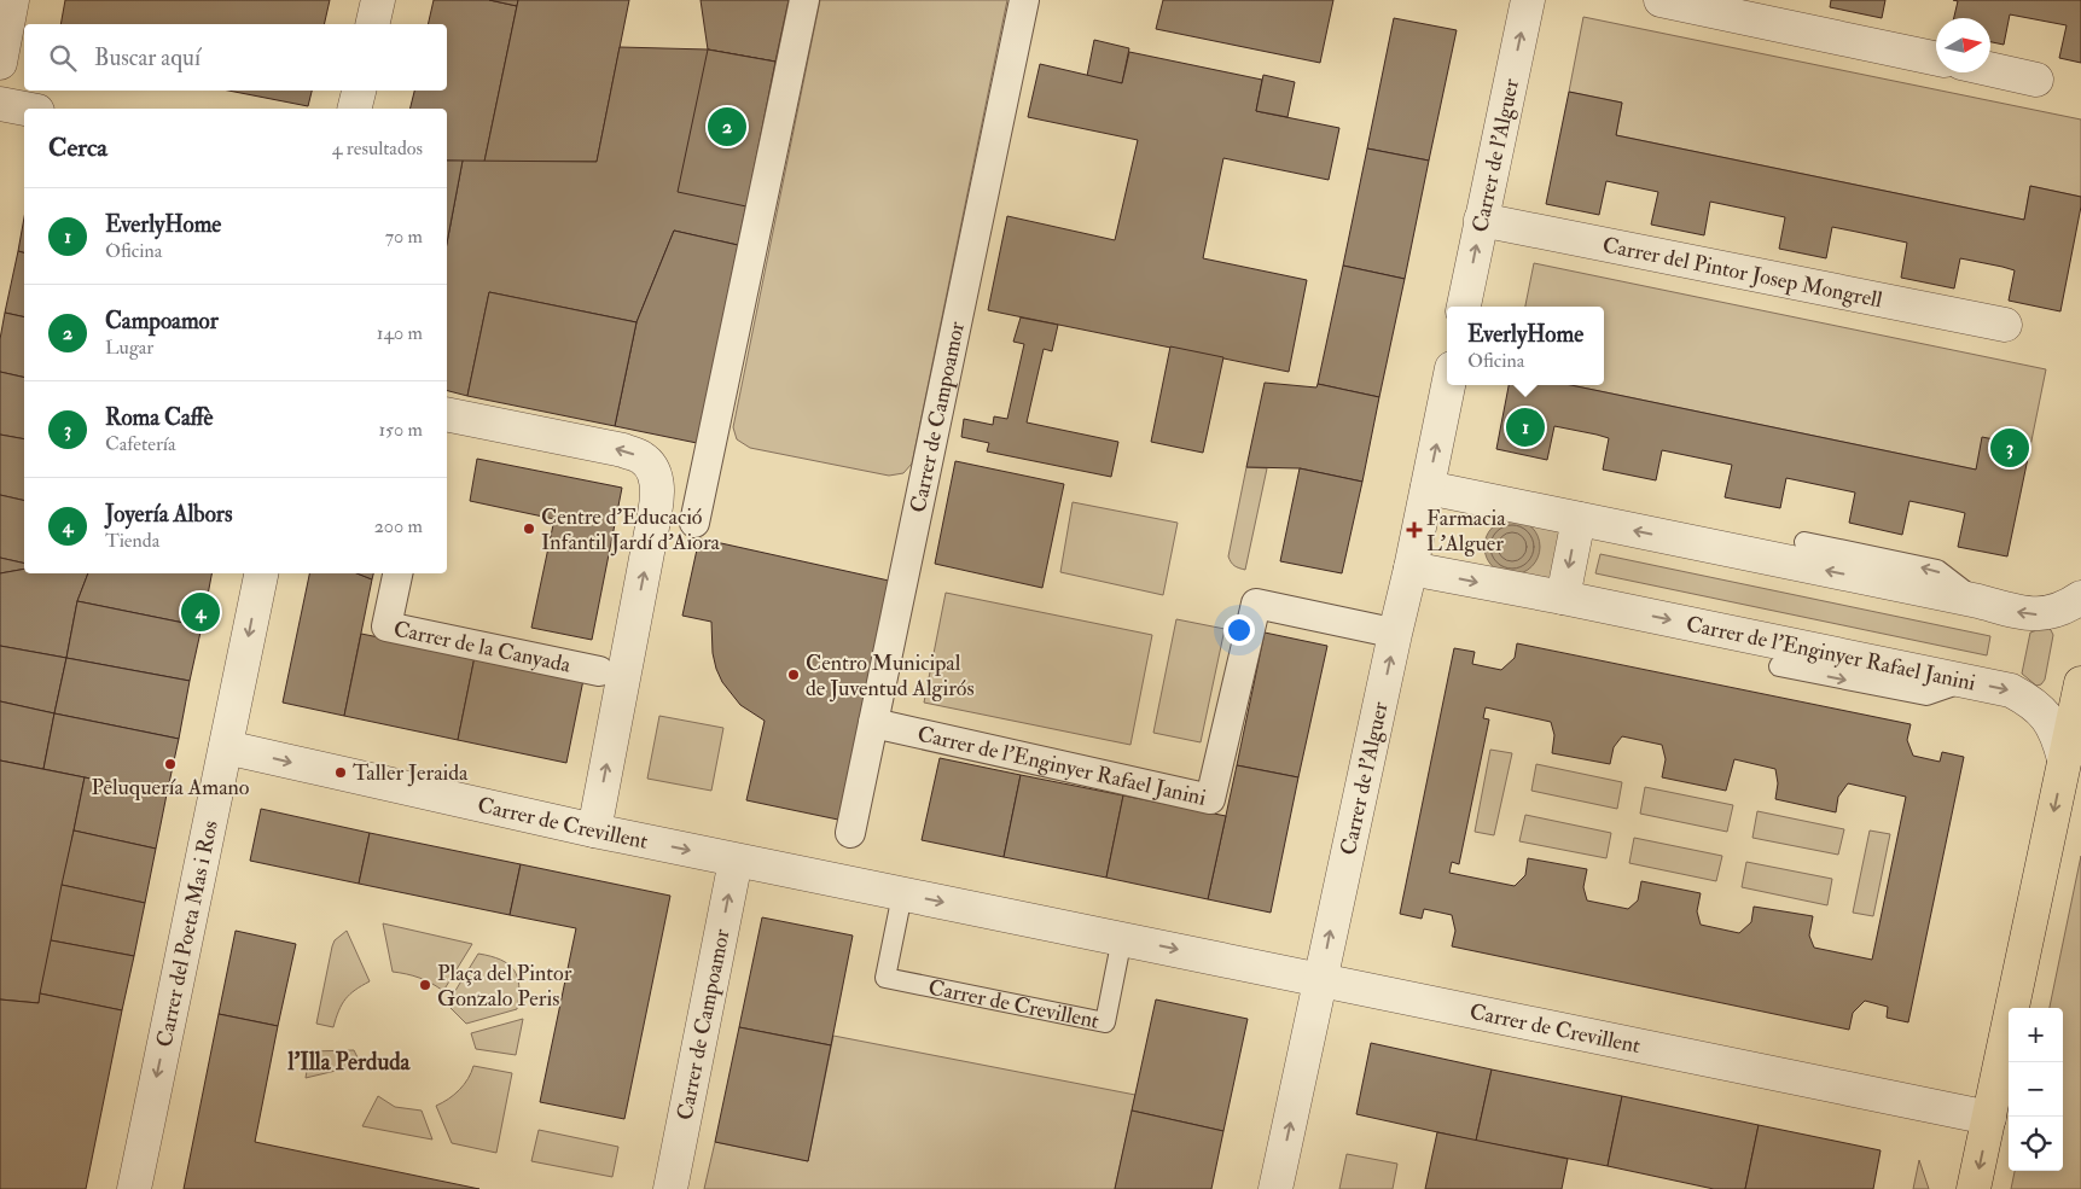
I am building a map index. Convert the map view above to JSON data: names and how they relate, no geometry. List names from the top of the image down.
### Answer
{
  "streets": {
    "street": [
      "Carrer de l'Alguer",
      "Carrer del Pintor Josep Mongrell",
      "Carrer de Campoamor",
      "Carrer de la Canyada",
      "Carrer de l'Enginyer Rafael Janini",
      "Carrer de Crevillent",
      "Carrer del Poeta Mas i Ros"
    ]
  },
  "crossings": [
    ["Carrer de l'Alguer", "Carrer del Pintor Josep Mongrell"],
    ["Carrer de l'Alguer", "Carrer de l'Enginyer Rafael Janini"],
    ["Carrer de l'Alguer", "Carrer de Crevillent"],
    ["Carrer de Campoamor", "Carrer de l'Enginyer Rafael Janini"],
    ["Carrer de Campoamor", "Carrer de Crevillent"],
    ["Carrer de Crevillent", "Carrer del Poeta Mas i Ros"]
  ],
  "one_way": ["Carrer de l'Alguer", "Carrer de Crevillent", "Carrer del Poeta Mas i Ros"],
  "districts": ["l'Illa Perduda"],
  "places": {
    "other": [
      "Centre d'Educació Infantil Jardí d'Aiora",
      "Centro Municipal de Juventud Algirós",
      "Peluquería Amano",
      "Taller Jeraida",
      "Plaça del Pintor Gonzalo Peris"
    ],
    "health": ["Farmacia L'Alguer"]
  },
  "north": "right",
  "page": {
    "search": "Buscar aquí",
    "pins": [
      "2",
      "1",
      "3",
      "4"
    ],
    "heading": ["Cerca", "4 resultados"],
    "list": [
      {
        "mark": "1",
        "name": "EverlyHome",
        "note": "Oficina",
        "value": "70 m"
      },
      {
        "mark": "2",
        "name": "Campoamor",
        "note": "Lugar",
        "value": "140 m"
      },
      {
        "mark": "3",
        "name": "Roma Caffè",
        "note": "Cafetería",
        "value": "150 m"
      },
      {
        "mark": "4",
        "name": "Joyería Albors",
        "note": "Tienda",
        "value": "200 m"
      }
    ],
    "popup": ["EverlyHome", "Oficina"],
    "map_buttons": ["+", "−"]
  }
}
